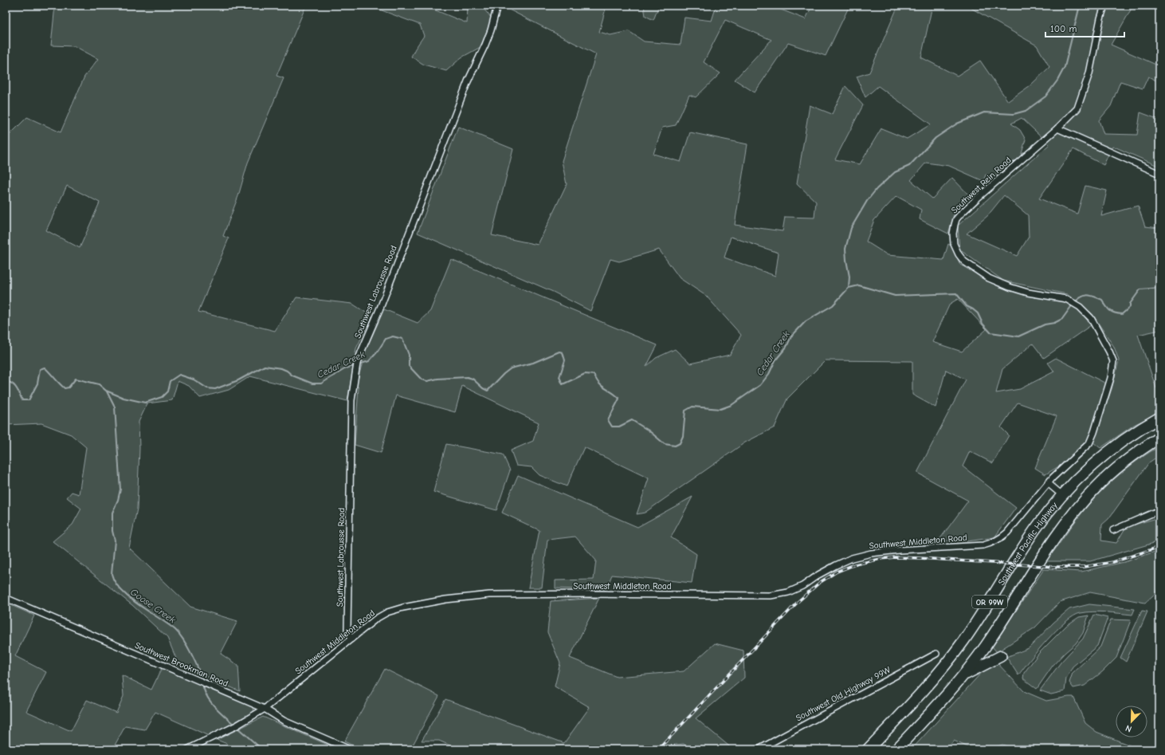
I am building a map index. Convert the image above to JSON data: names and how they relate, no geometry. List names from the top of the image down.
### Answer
{
  "streets": {
    "highway": ["Southwest Pacific Highway", "OR 99W"],
    "street": [
      "Southwest Rein Road",
      "Southwest Labrousse Road",
      "Southwest Middleton Road",
      "Southwest Brookman Road",
      "Southwest Old Highway 99W"
    ]
  },
  "crossings": [
    ["Southwest Rein Road", "Southwest Middleton Road"],
    ["Southwest Labrousse Road", "Southwest Middleton Road"],
    ["Southwest Middleton Road", "Southwest Brookman Road"]
  ],
  "water": ["Cedar Creek", "Goose Creek"],
  "scale_bar": "100 m",
  "north": "bottom left"
}
